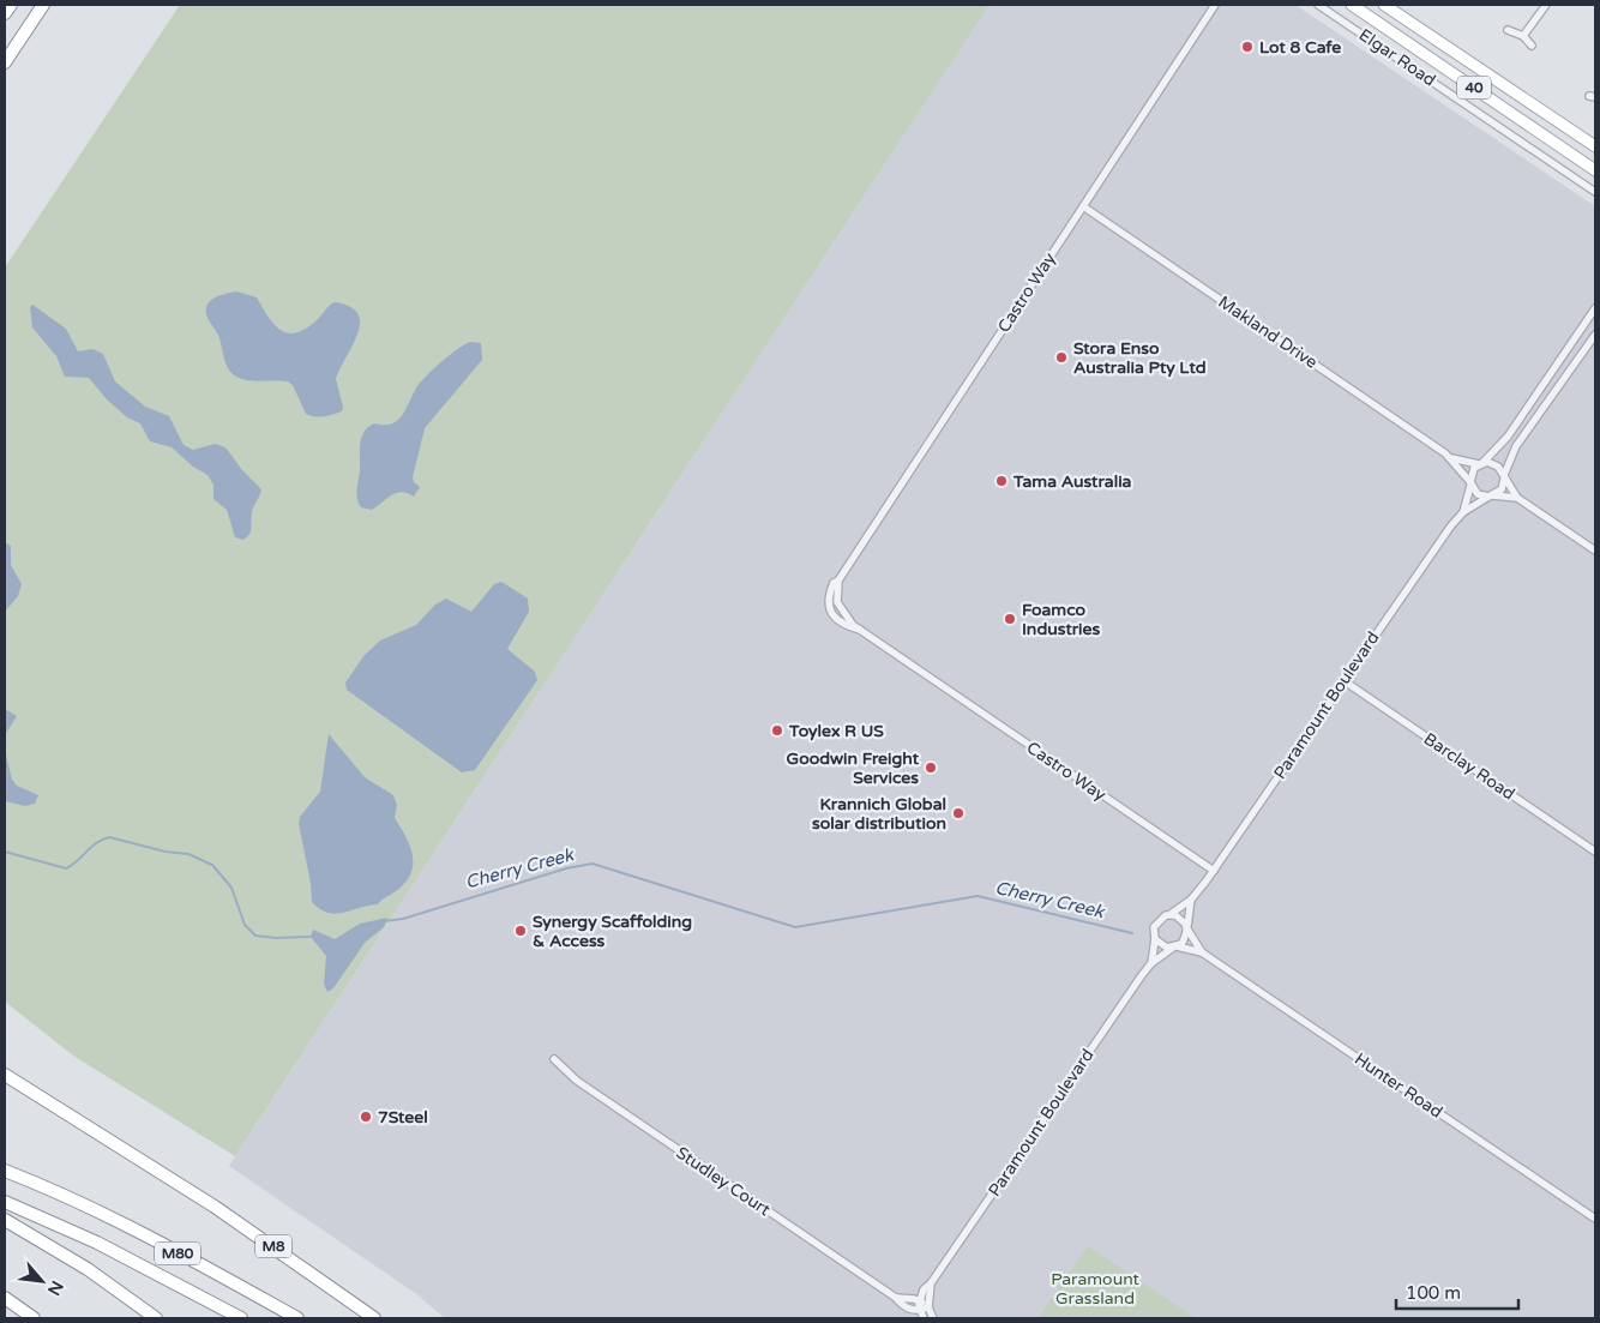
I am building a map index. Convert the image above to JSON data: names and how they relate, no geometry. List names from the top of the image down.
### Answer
{
  "streets": {
    "highway": ["M8", "M80"],
    "main road": ["40"],
    "street": [
      "Elgar Road",
      "Castro Way",
      "Makland Drive",
      "Paramount Boulevard",
      "Barclay Road",
      "Hunter Road",
      "Studley Court"
    ]
  },
  "crossings": [
    ["Castro Way", "Makland Drive"],
    ["Castro Way", "Paramount Boulevard"],
    ["Makland Drive", "Paramount Boulevard"],
    ["Paramount Boulevard", "Barclay Road"],
    ["Paramount Boulevard", "Hunter Road"],
    ["Paramount Boulevard", "Studley Court"]
  ],
  "water": ["Cherry Creek"],
  "parks": ["Paramount Grassland"],
  "places": [
    "Lot 8 Cafe",
    "Stora Enso Australia Pty Ltd",
    "Tama Australia",
    "Foamco Industries",
    "Toylex R US",
    "Goodwin Freight Services",
    "Krannich Global solar distribution",
    "Synergy Scaffolding & Access",
    "7Steel"
  ],
  "scale_bar": "100 m",
  "north": "bottom right"
}
